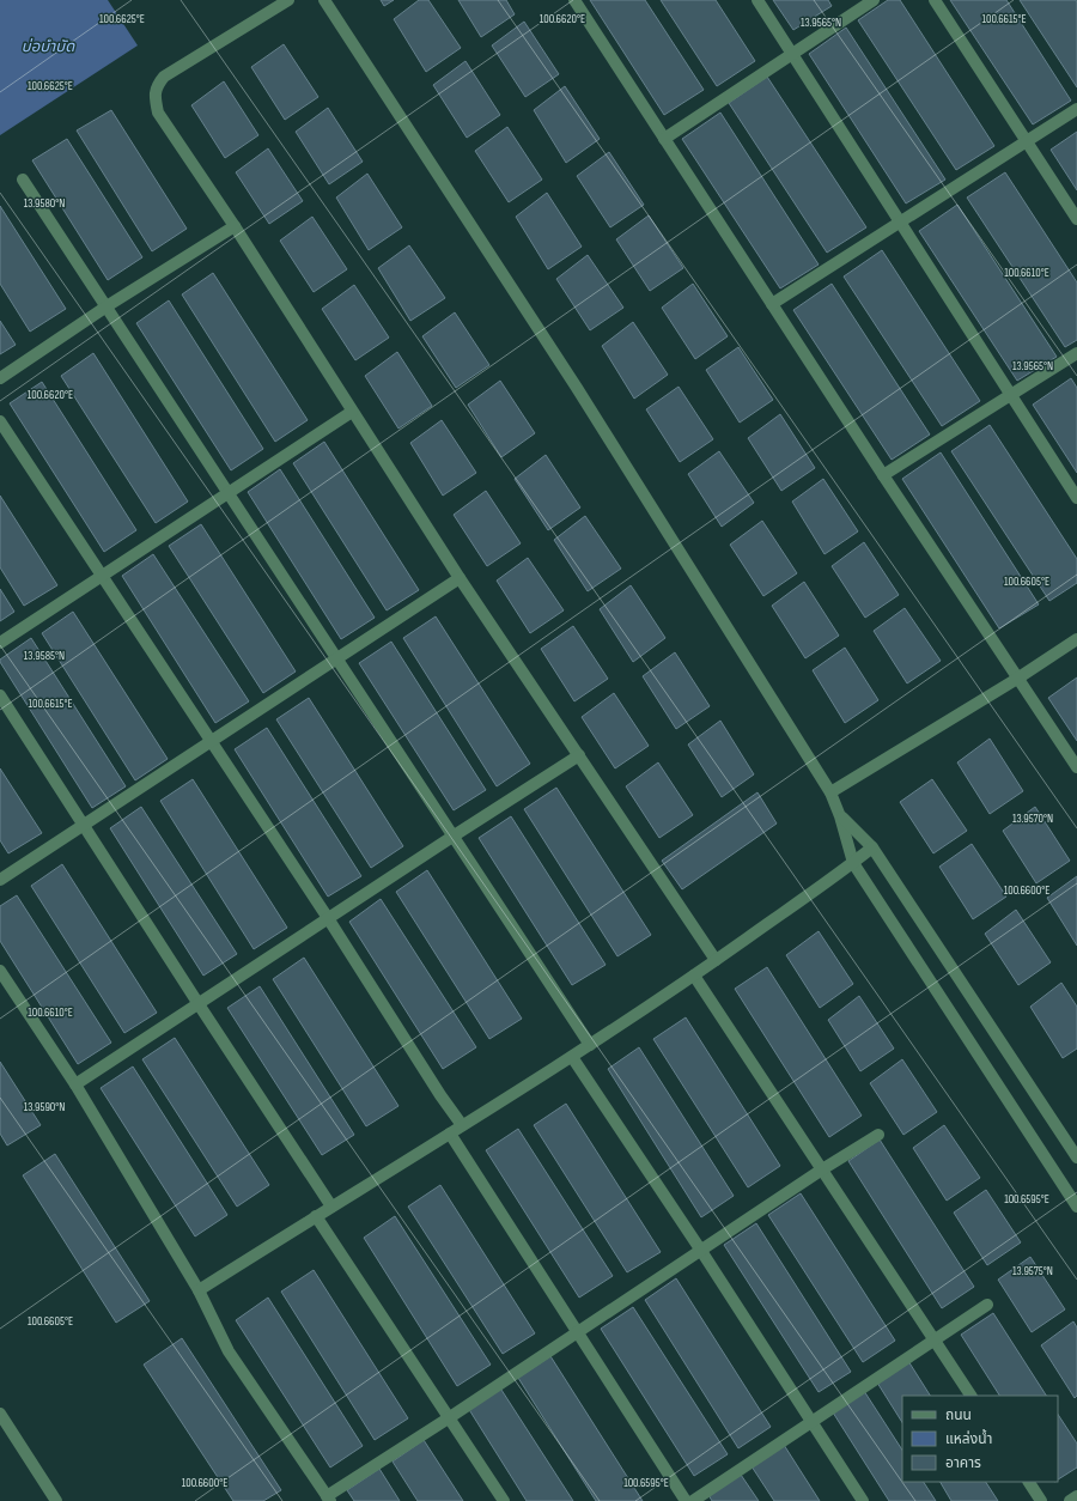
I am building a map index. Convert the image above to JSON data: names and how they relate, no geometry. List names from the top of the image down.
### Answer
{
  "water": ["บ่อบำบัด"],
  "legend": ["ถนน", "แหล่งน้ำ", "อาคาร"],
  "coordinates": [
    "100.6625°E",
    "100.6620°E",
    "100.6615°E",
    "13.9565°N",
    "13.9580°N",
    "100.6610°E",
    "100.6605°E",
    "13.9585°N",
    "13.9570°N",
    "100.6600°E",
    "13.9590°N",
    "100.6595°E",
    "13.9575°N"
  ]
}
